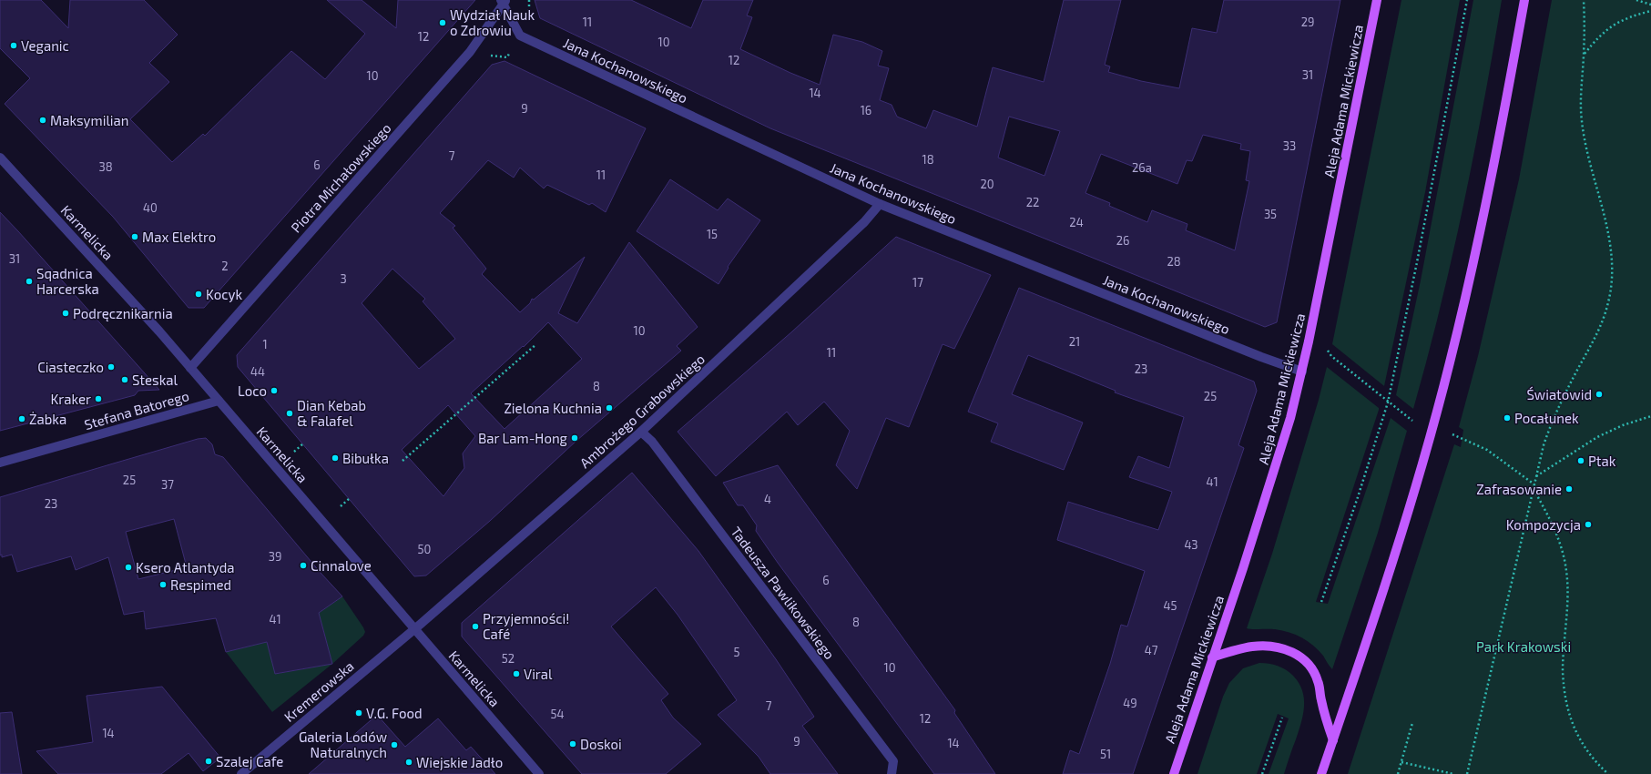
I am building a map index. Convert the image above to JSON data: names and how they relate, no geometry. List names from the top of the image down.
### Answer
{
  "streets": {
    "main road": ["Aleja Adama Mickiewicza"],
    "street": [
      "Jana Kochanowskiego",
      "Piotra Michałowskiego",
      "Karmelicka",
      "Stefana Batorego",
      "Ambrożego Grabowskiego",
      "Tadeusza Pawlikowskiego",
      "Kremerowska"
    ]
  },
  "crossings": [
    ["Jana Kochanowskiego", "Aleja Adama Mickiewicza"],
    ["Jana Kochanowskiego", "Piotra Michałowskiego"],
    ["Jana Kochanowskiego", "Ambrożego Grabowskiego"],
    ["Piotra Michałowskiego", "Karmelicka"],
    ["Karmelicka", "Stefana Batorego"],
    ["Karmelicka", "Ambrożego Grabowskiego"],
    ["Karmelicka", "Kremerowska"],
    ["Ambrożego Grabowskiego", "Tadeusza Pawlikowskiego"],
    ["Ambrożego Grabowskiego", "Kremerowska"]
  ],
  "parks": ["Park Krakowski"],
  "places": [
    "Wydział Nauk o Zdrowiu",
    "Veganic",
    "Maksymilian",
    "Max Elektro",
    "Sqadnica Harcerska",
    "Kocyk",
    "Podręcznikarnia",
    "Ciasteczko",
    "Steskal",
    "Loco",
    "Światowid",
    "Kraker",
    "Zielona Kuchnia",
    "Dian Kebab & Falafel",
    "Pocałunek",
    "Żabka",
    "Bar Lam-Hong",
    "Bibułka",
    "Ptak",
    "Zafrasowanie",
    "Kompozycja",
    "Cinnalove",
    "Ksero Atlantyda",
    "Respimed",
    "Przyjemności! Café",
    "Viral",
    "V.G. Food",
    "Doskoi",
    "Galeria Lodów Naturalnych",
    "Szalej Cafe",
    "Wiejskie Jadło"
  ],
  "house_numbers": [
    "11",
    "29",
    "12",
    "10",
    "12",
    "31",
    "10",
    "14",
    "9",
    "16",
    "33",
    "7",
    "18",
    "6",
    "38",
    "26a",
    "11",
    "20",
    "22",
    "40",
    "35",
    "24",
    "15",
    "26",
    "31",
    "28",
    "2",
    "3",
    "17",
    "10",
    "21",
    "1",
    "11",
    "23",
    "44",
    "8",
    "25",
    "25",
    "41",
    "37",
    "4",
    "23",
    "43",
    "50",
    "39",
    "6",
    "45",
    "41",
    "8",
    "47",
    "5",
    "52",
    "10",
    "49",
    "7",
    "54",
    "12",
    "14",
    "9",
    "14",
    "51"
  ]
}
